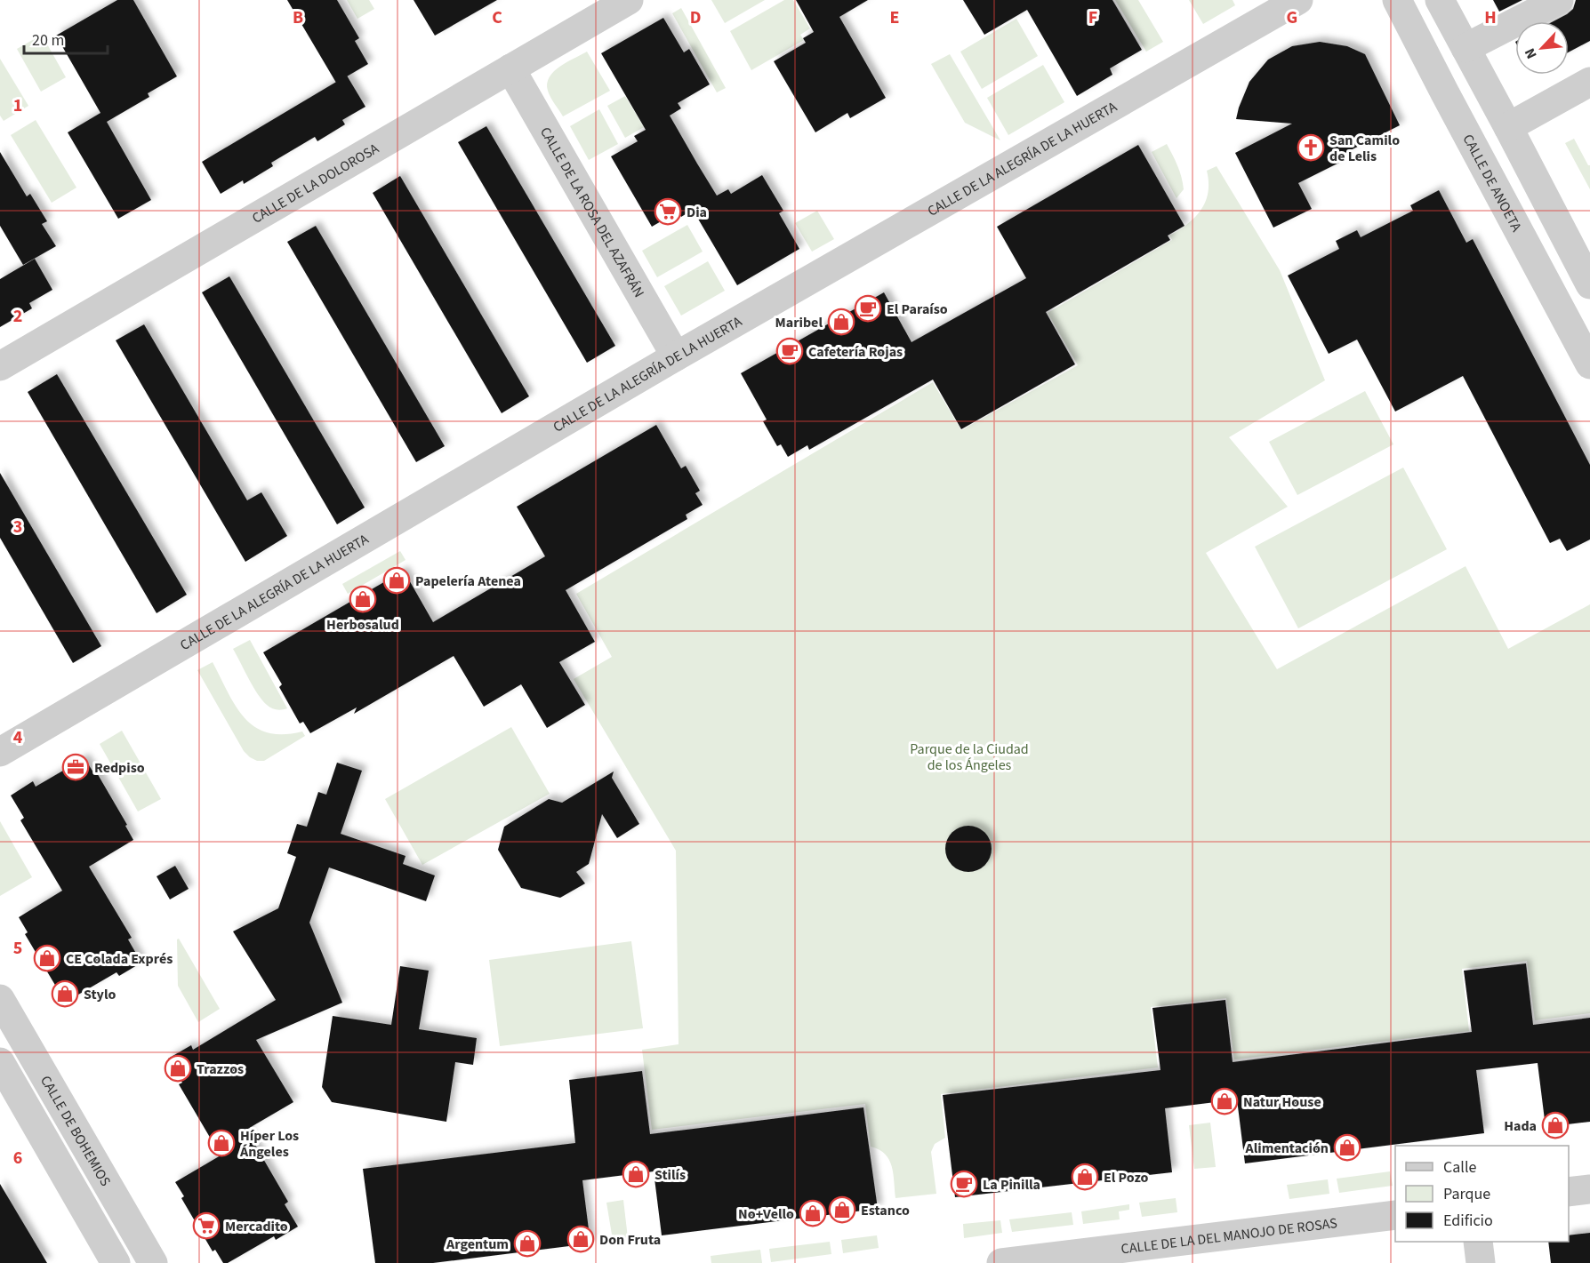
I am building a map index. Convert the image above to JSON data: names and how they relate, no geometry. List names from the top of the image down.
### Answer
{
  "streets": {
    "street": [
      "CALLE DE LA ALEGRÍA DE LA HUERTA",
      "CALLE DE LA DOLOROSA",
      "CALLE DE ANOETA",
      "CALLE DE LA ROSA DEL AZAFRÁN",
      "CALLE DE BOHEMIOS",
      "CALLE DE LA DEL MANOJO DE ROSAS"
    ]
  },
  "crossings": [
    ["CALLE DE LA ALEGRÍA DE LA HUERTA", "CALLE DE LA ROSA DEL AZAFRÁN"],
    ["CALLE DE LA DOLOROSA", "CALLE DE LA ROSA DEL AZAFRÁN"]
  ],
  "parks": ["Parque de la Ciudad de los Ángeles"],
  "places": {
    "church": ["San Camilo de Lelis"],
    "supermarket": ["Dia", "Mercadito"],
    "cafe": ["El Paraíso", "Cafetería Rojas", "La Pinilla"],
    "shop": [
      "Maribel",
      "Papelería Atenea",
      "Herbosalud",
      "CE Colada Exprés",
      "Stylo",
      "Trazzos",
      "Natur House",
      "Hada",
      "Híper Los Ángeles",
      "Alimentación",
      "Stilís",
      "El Pozo",
      "Estanco",
      "No+Vello",
      "Don Fruta",
      "Argentum"
    ],
    "office": ["Redpiso"]
  },
  "legend": ["Calle", "Parque", "Edificio"],
  "scale_bar": "20 m",
  "north": "bottom left",
  "grid": {
    "columns": [
      "B",
      "C",
      "D",
      "E",
      "F",
      "G",
      "H"
    ],
    "rows": [
      "1",
      "2",
      "3",
      "4",
      "5",
      "6"
    ]
  }
}
